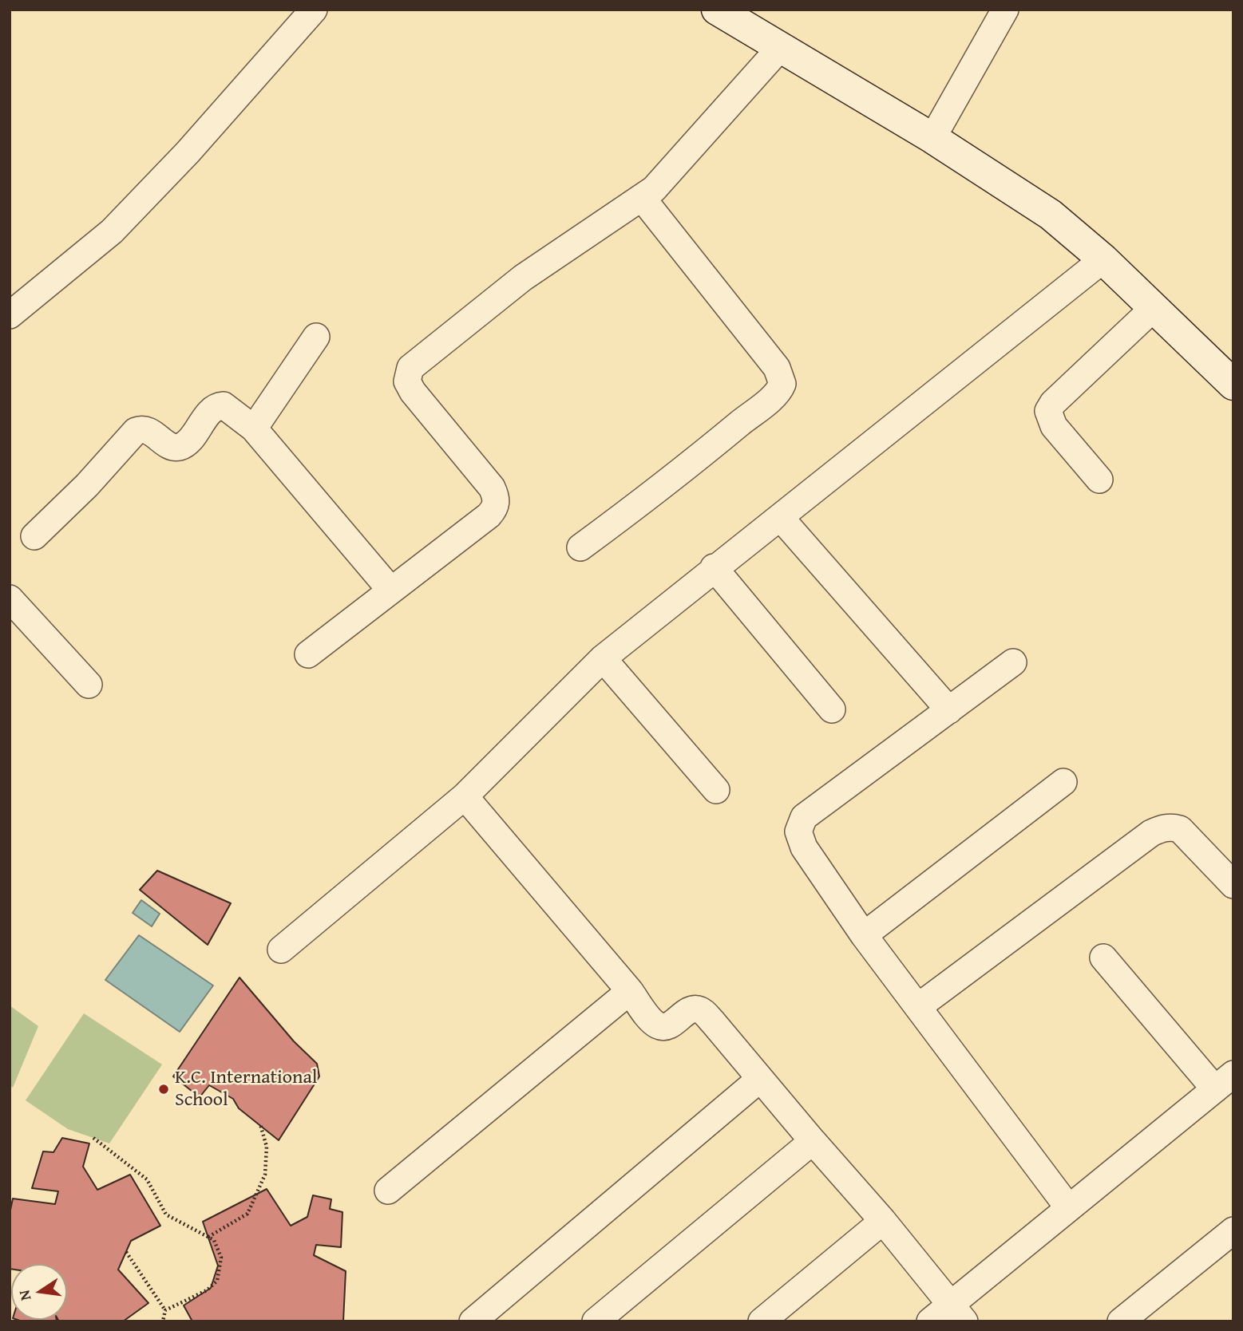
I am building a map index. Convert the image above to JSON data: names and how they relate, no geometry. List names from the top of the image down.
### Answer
{
  "places": ["K.C. International School"],
  "north": "left"
}
